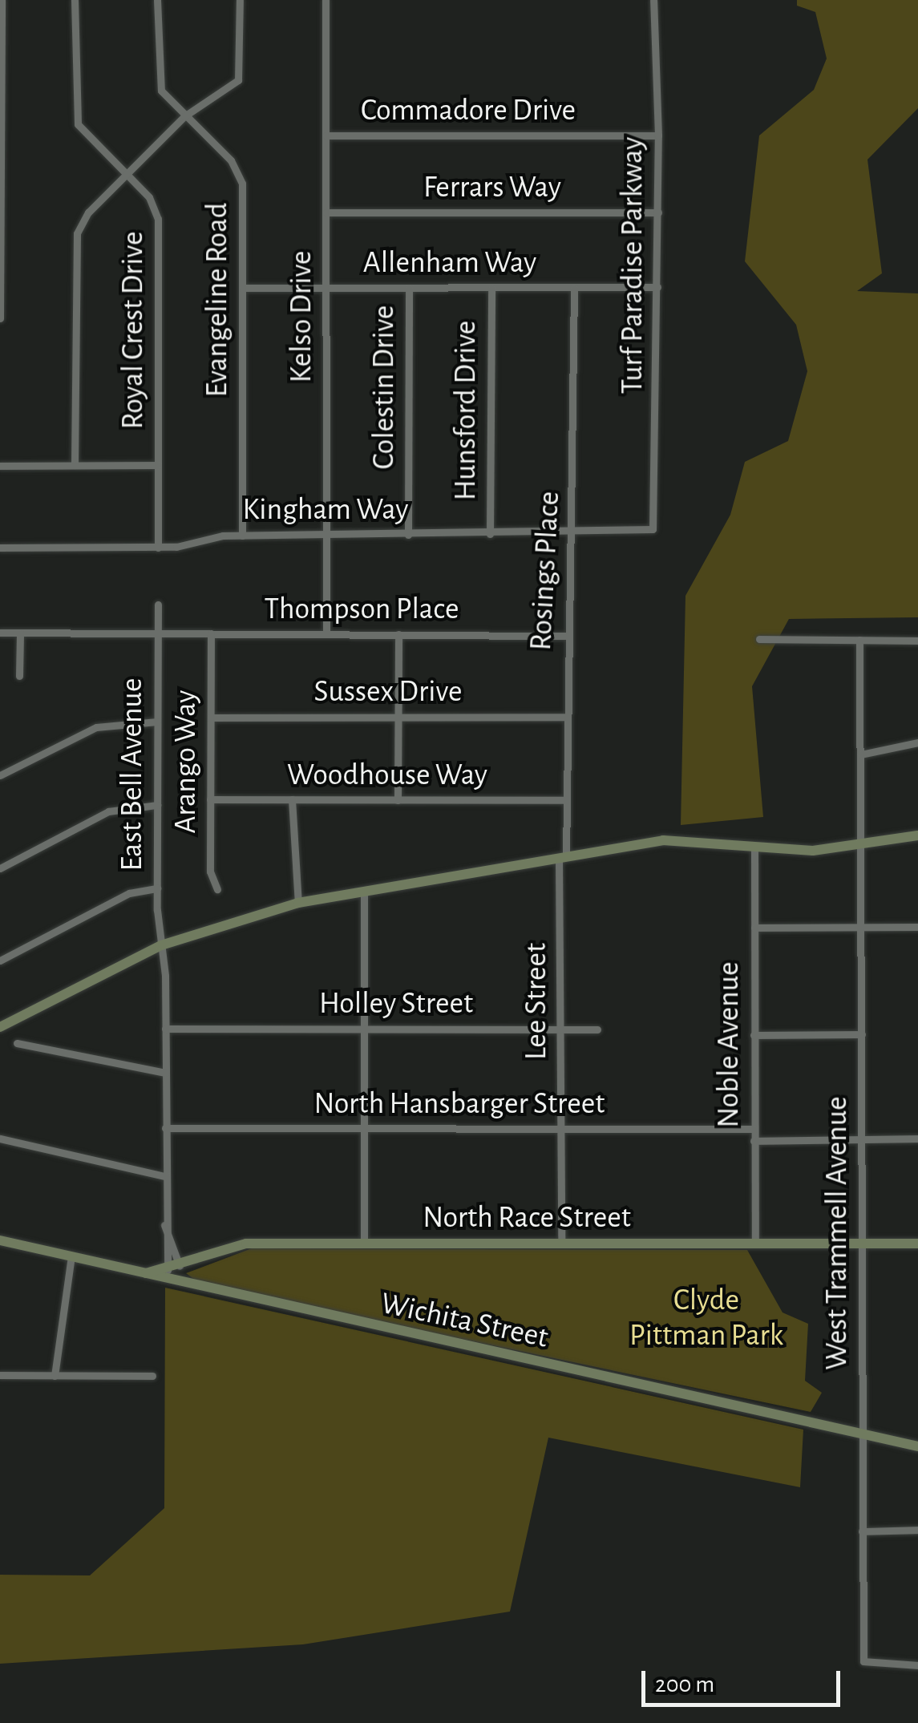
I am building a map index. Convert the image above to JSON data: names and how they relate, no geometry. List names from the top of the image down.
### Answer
{
  "streets": {
    "street": [
      "Commadore Drive",
      "Ferrars Way",
      "Allenham Way",
      "Turf Paradise Parkway",
      "Evangeline Road",
      "Kelso Drive",
      "Royal Crest Drive",
      "Colestin Drive",
      "Hunsford Drive",
      "Kingham Way",
      "Rosings Place",
      "Thompson Place",
      "Sussex Drive",
      "Arango Way",
      "East Bell Avenue",
      "Woodhouse Way",
      "Lee Street",
      "Holley Street",
      "Noble Avenue",
      "North Hansbarger Street",
      "North Race Street",
      "West Trammell Avenue",
      "Wichita Street"
    ]
  },
  "crossings": [
    ["Commadore Drive", "Turf Paradise Parkway"],
    ["Commadore Drive", "Kelso Drive"],
    ["Ferrars Way", "Turf Paradise Parkway"],
    ["Ferrars Way", "Kelso Drive"],
    ["Allenham Way", "Turf Paradise Parkway"],
    ["Allenham Way", "Evangeline Road"],
    ["Allenham Way", "Kelso Drive"],
    ["Allenham Way", "Colestin Drive"],
    ["Allenham Way", "Hunsford Drive"],
    ["Allenham Way", "Rosings Place"],
    ["Turf Paradise Parkway", "Kingham Way"],
    ["Evangeline Road", "Kingham Way"],
    ["Kelso Drive", "Kingham Way"],
    ["Kelso Drive", "Thompson Place"],
    ["Royal Crest Drive", "Kingham Way"],
    ["Colestin Drive", "Kingham Way"],
    ["Hunsford Drive", "Kingham Way"],
    ["Kingham Way", "Rosings Place"],
    ["Rosings Place", "Thompson Place"],
    ["Rosings Place", "Sussex Drive"],
    ["Rosings Place", "Woodhouse Way"],
    ["Rosings Place", "Lee Street"],
    ["Thompson Place", "Arango Way"],
    ["Thompson Place", "East Bell Avenue"],
    ["Sussex Drive", "Arango Way"],
    ["Arango Way", "Woodhouse Way"],
    ["East Bell Avenue", "Holley Street"],
    ["East Bell Avenue", "North Hansbarger Street"],
    ["Lee Street", "Holley Street"],
    ["Lee Street", "North Hansbarger Street"],
    ["Lee Street", "North Race Street"],
    ["Noble Avenue", "North Hansbarger Street"],
    ["Noble Avenue", "North Race Street"],
    ["North Race Street", "West Trammell Avenue"],
    ["North Race Street", "Wichita Street"],
    ["West Trammell Avenue", "Wichita Street"]
  ],
  "parks": ["Clyde Pittman Park"],
  "scale_bar": "200 m"
}
